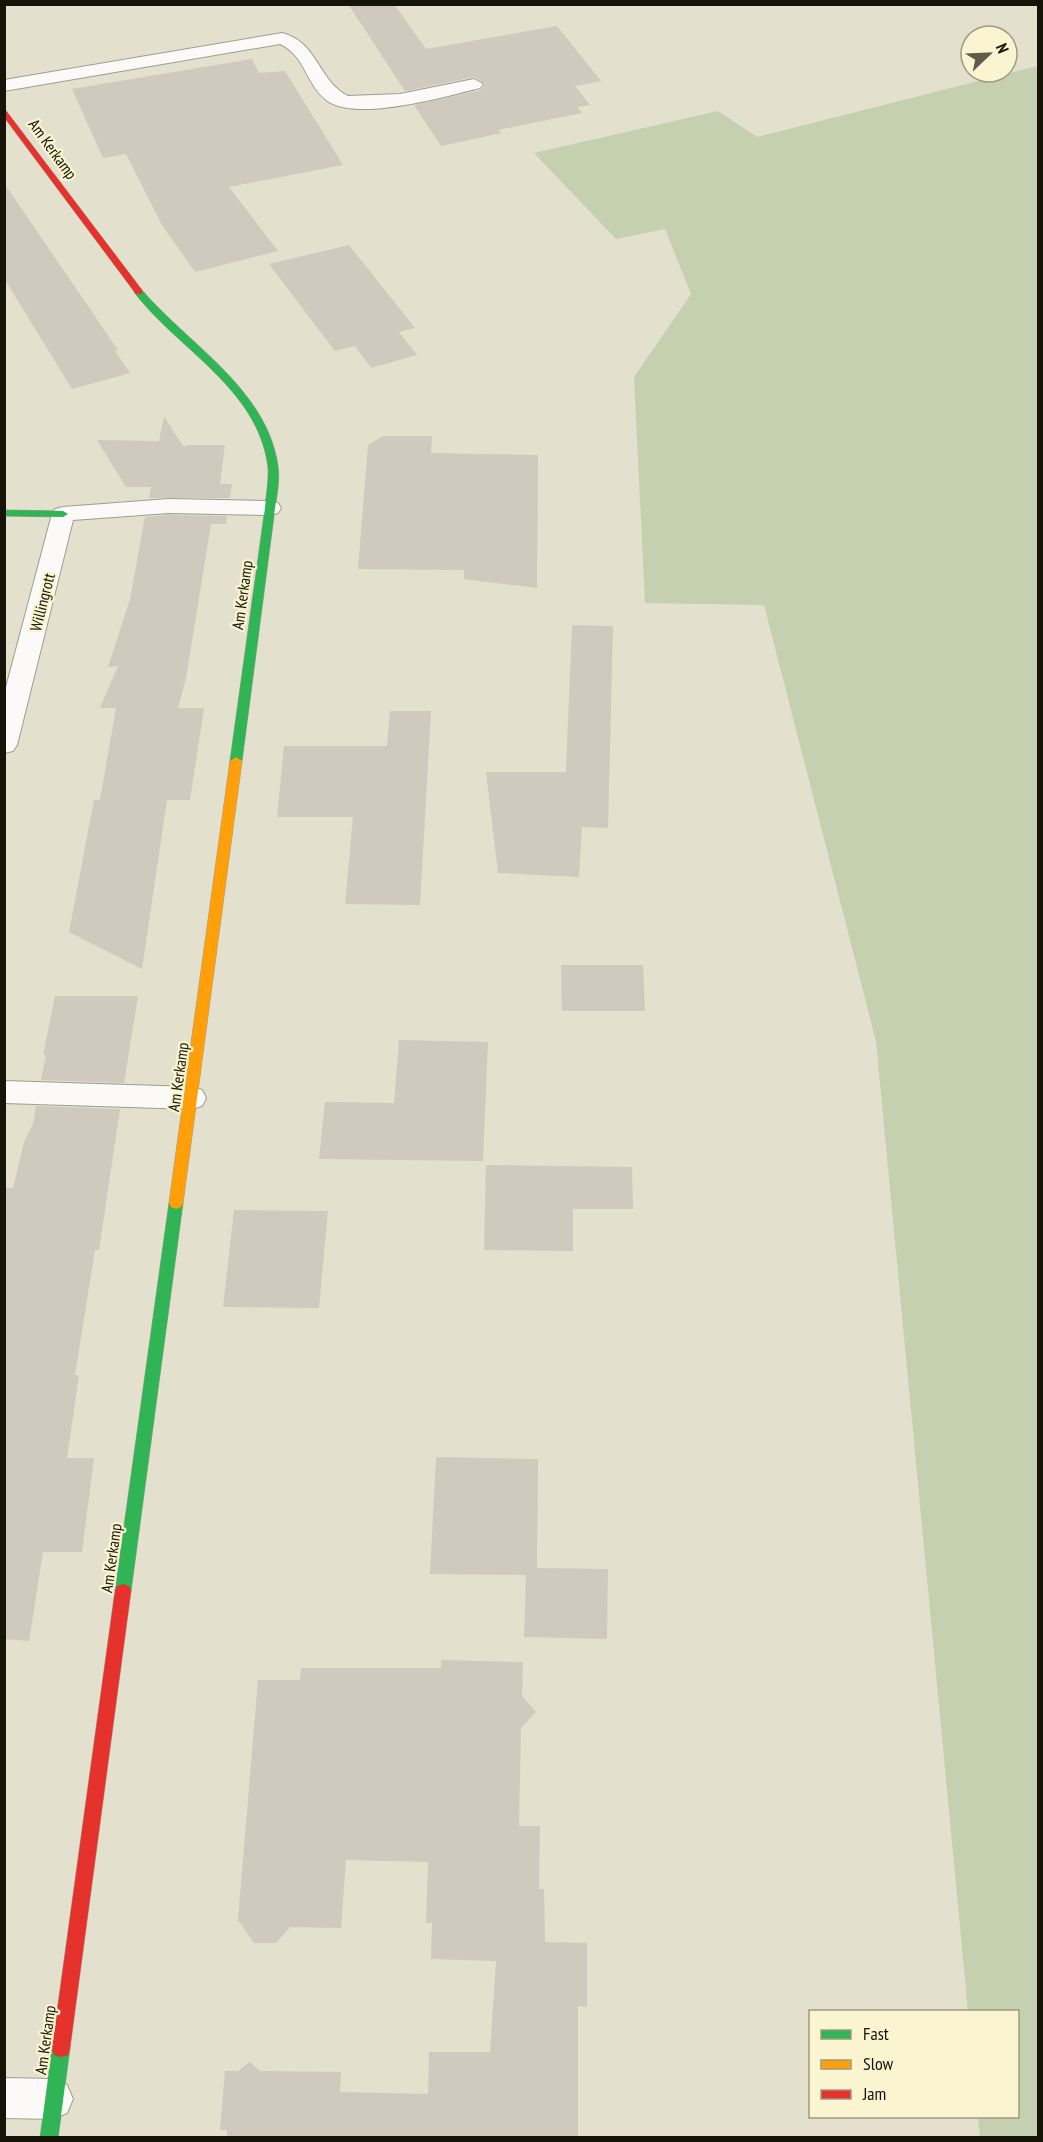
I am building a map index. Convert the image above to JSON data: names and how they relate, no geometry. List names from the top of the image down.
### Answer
{
  "streets": {
    "street": ["Am Kerkamp"],
    "lane": ["Willingrott"]
  },
  "legend": ["Fast", "Slow", "Jam"],
  "north": "top right"
}
